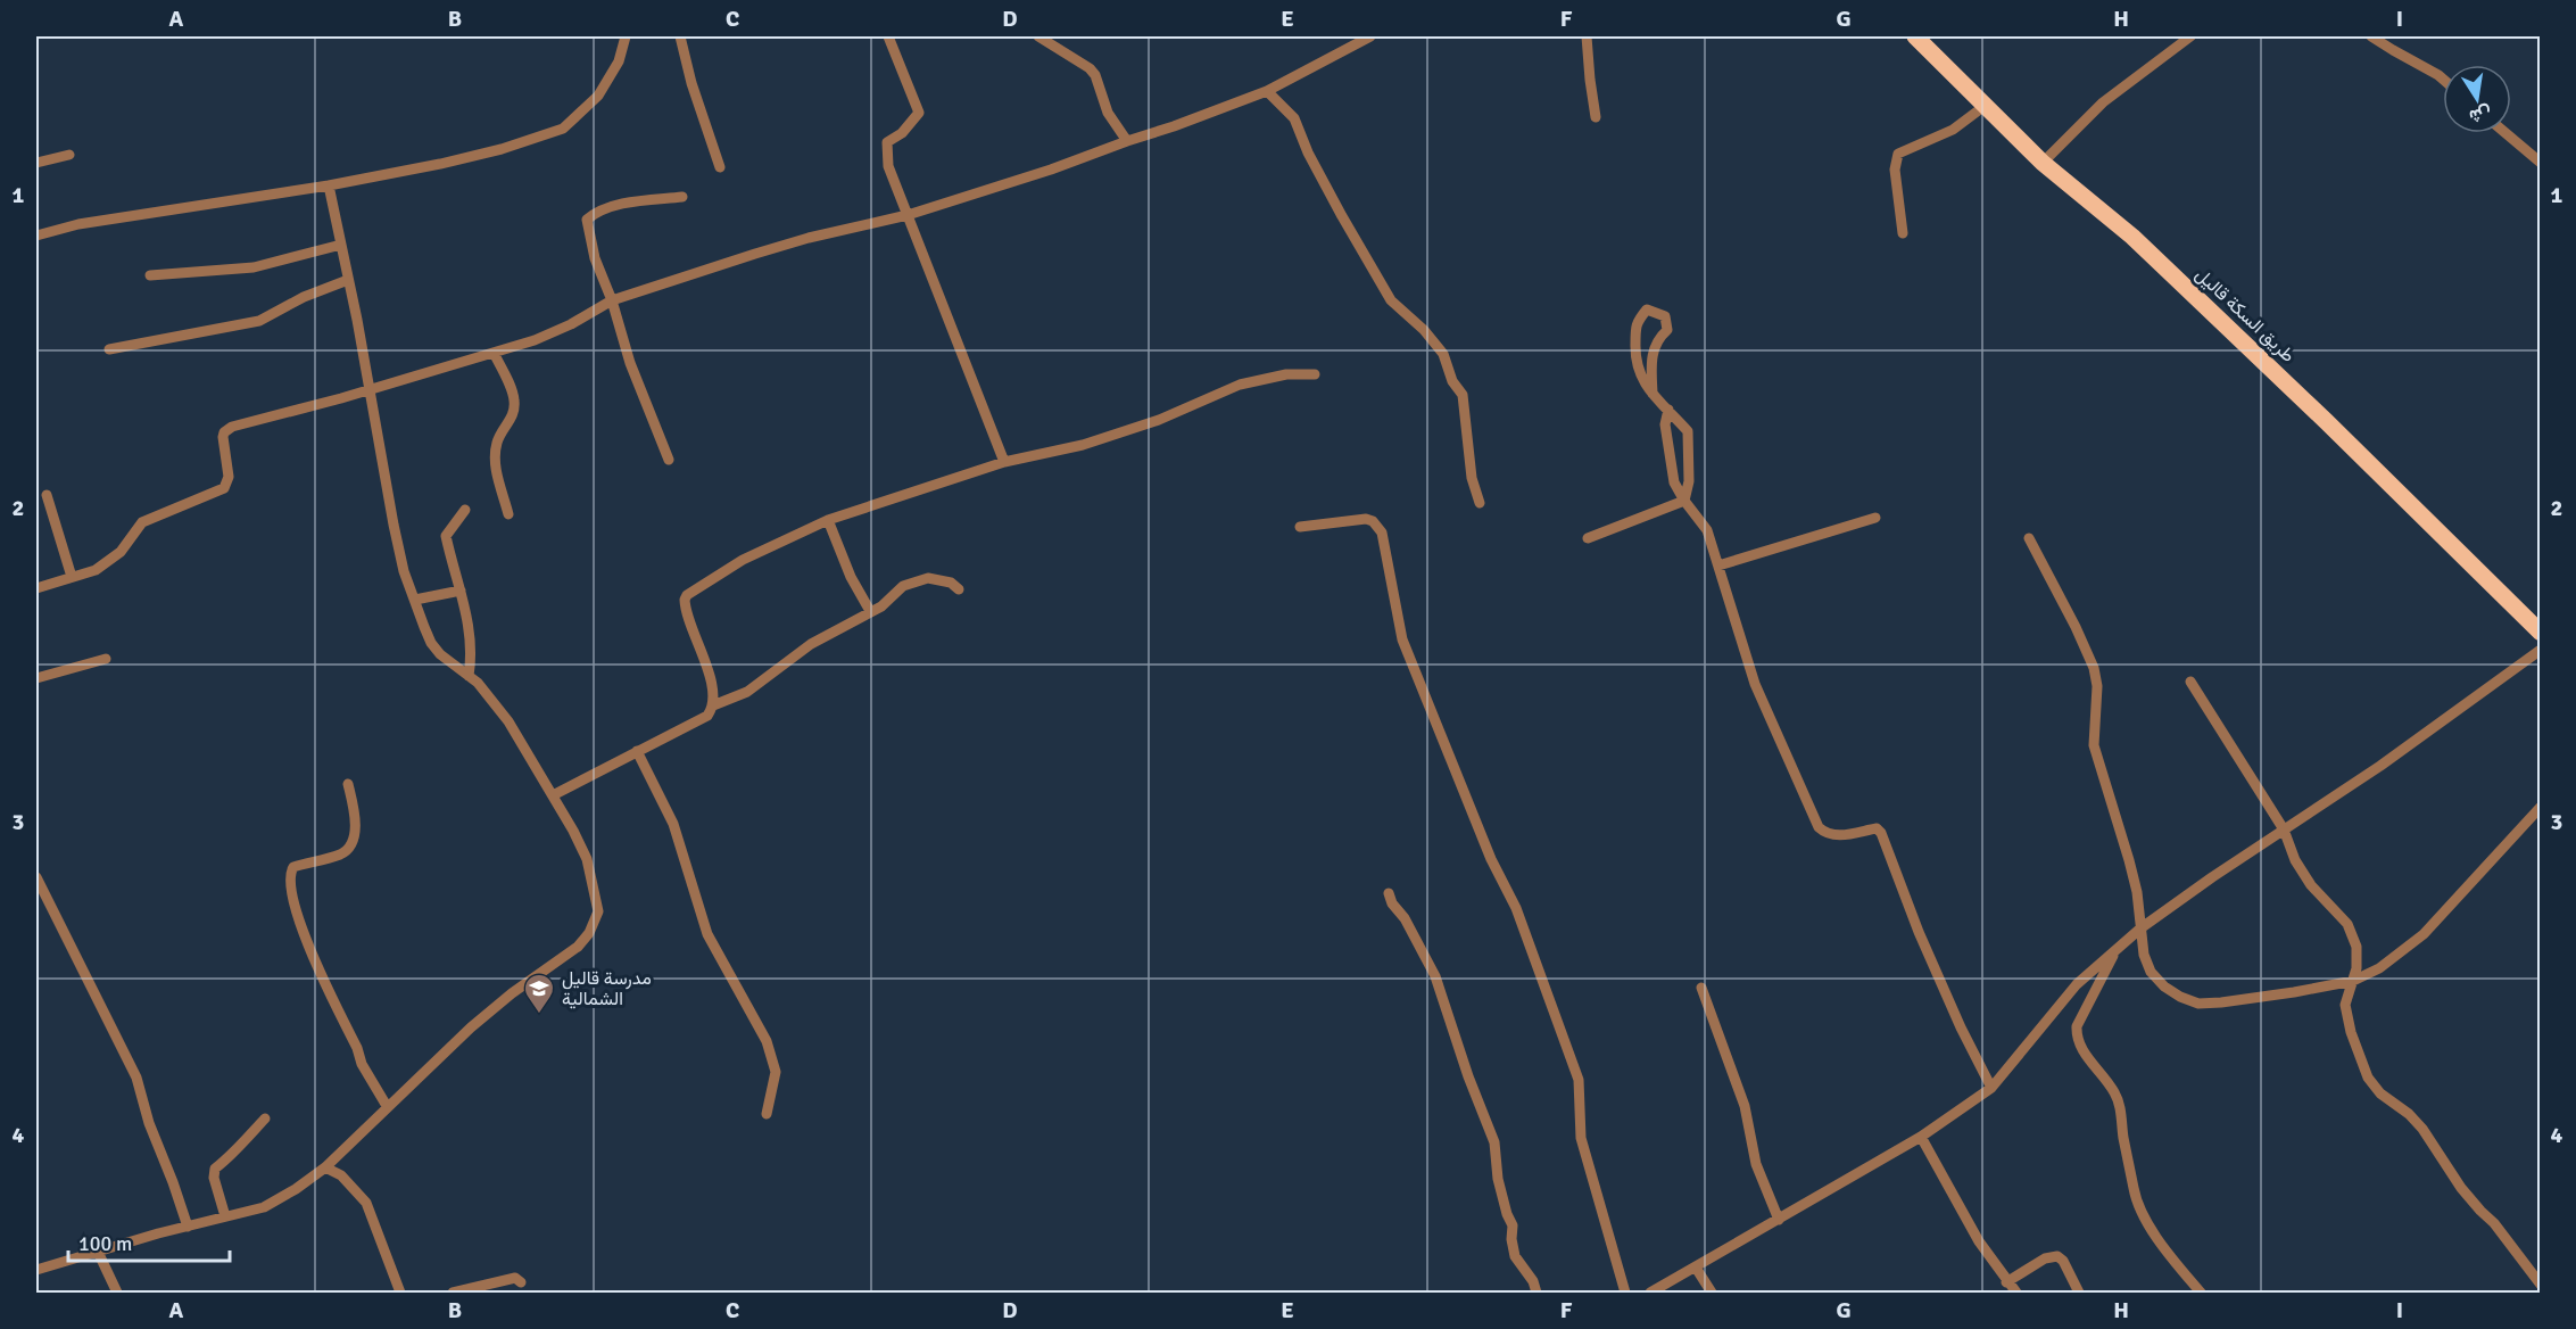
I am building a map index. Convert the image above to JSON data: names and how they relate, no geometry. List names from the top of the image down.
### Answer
{
  "streets": {
    "main road": ["طريق السكة قاليل"]
  },
  "places": {
    "school or university": ["مدرسة قاليل الشمالية"]
  },
  "scale_bar": "100 m",
  "north": "bottom",
  "grid": {
    "columns": [
      "A",
      "B",
      "C",
      "D",
      "E",
      "F",
      "G",
      "H",
      "I"
    ],
    "rows": [
      "1",
      "2",
      "3",
      "4"
    ]
  }
}
